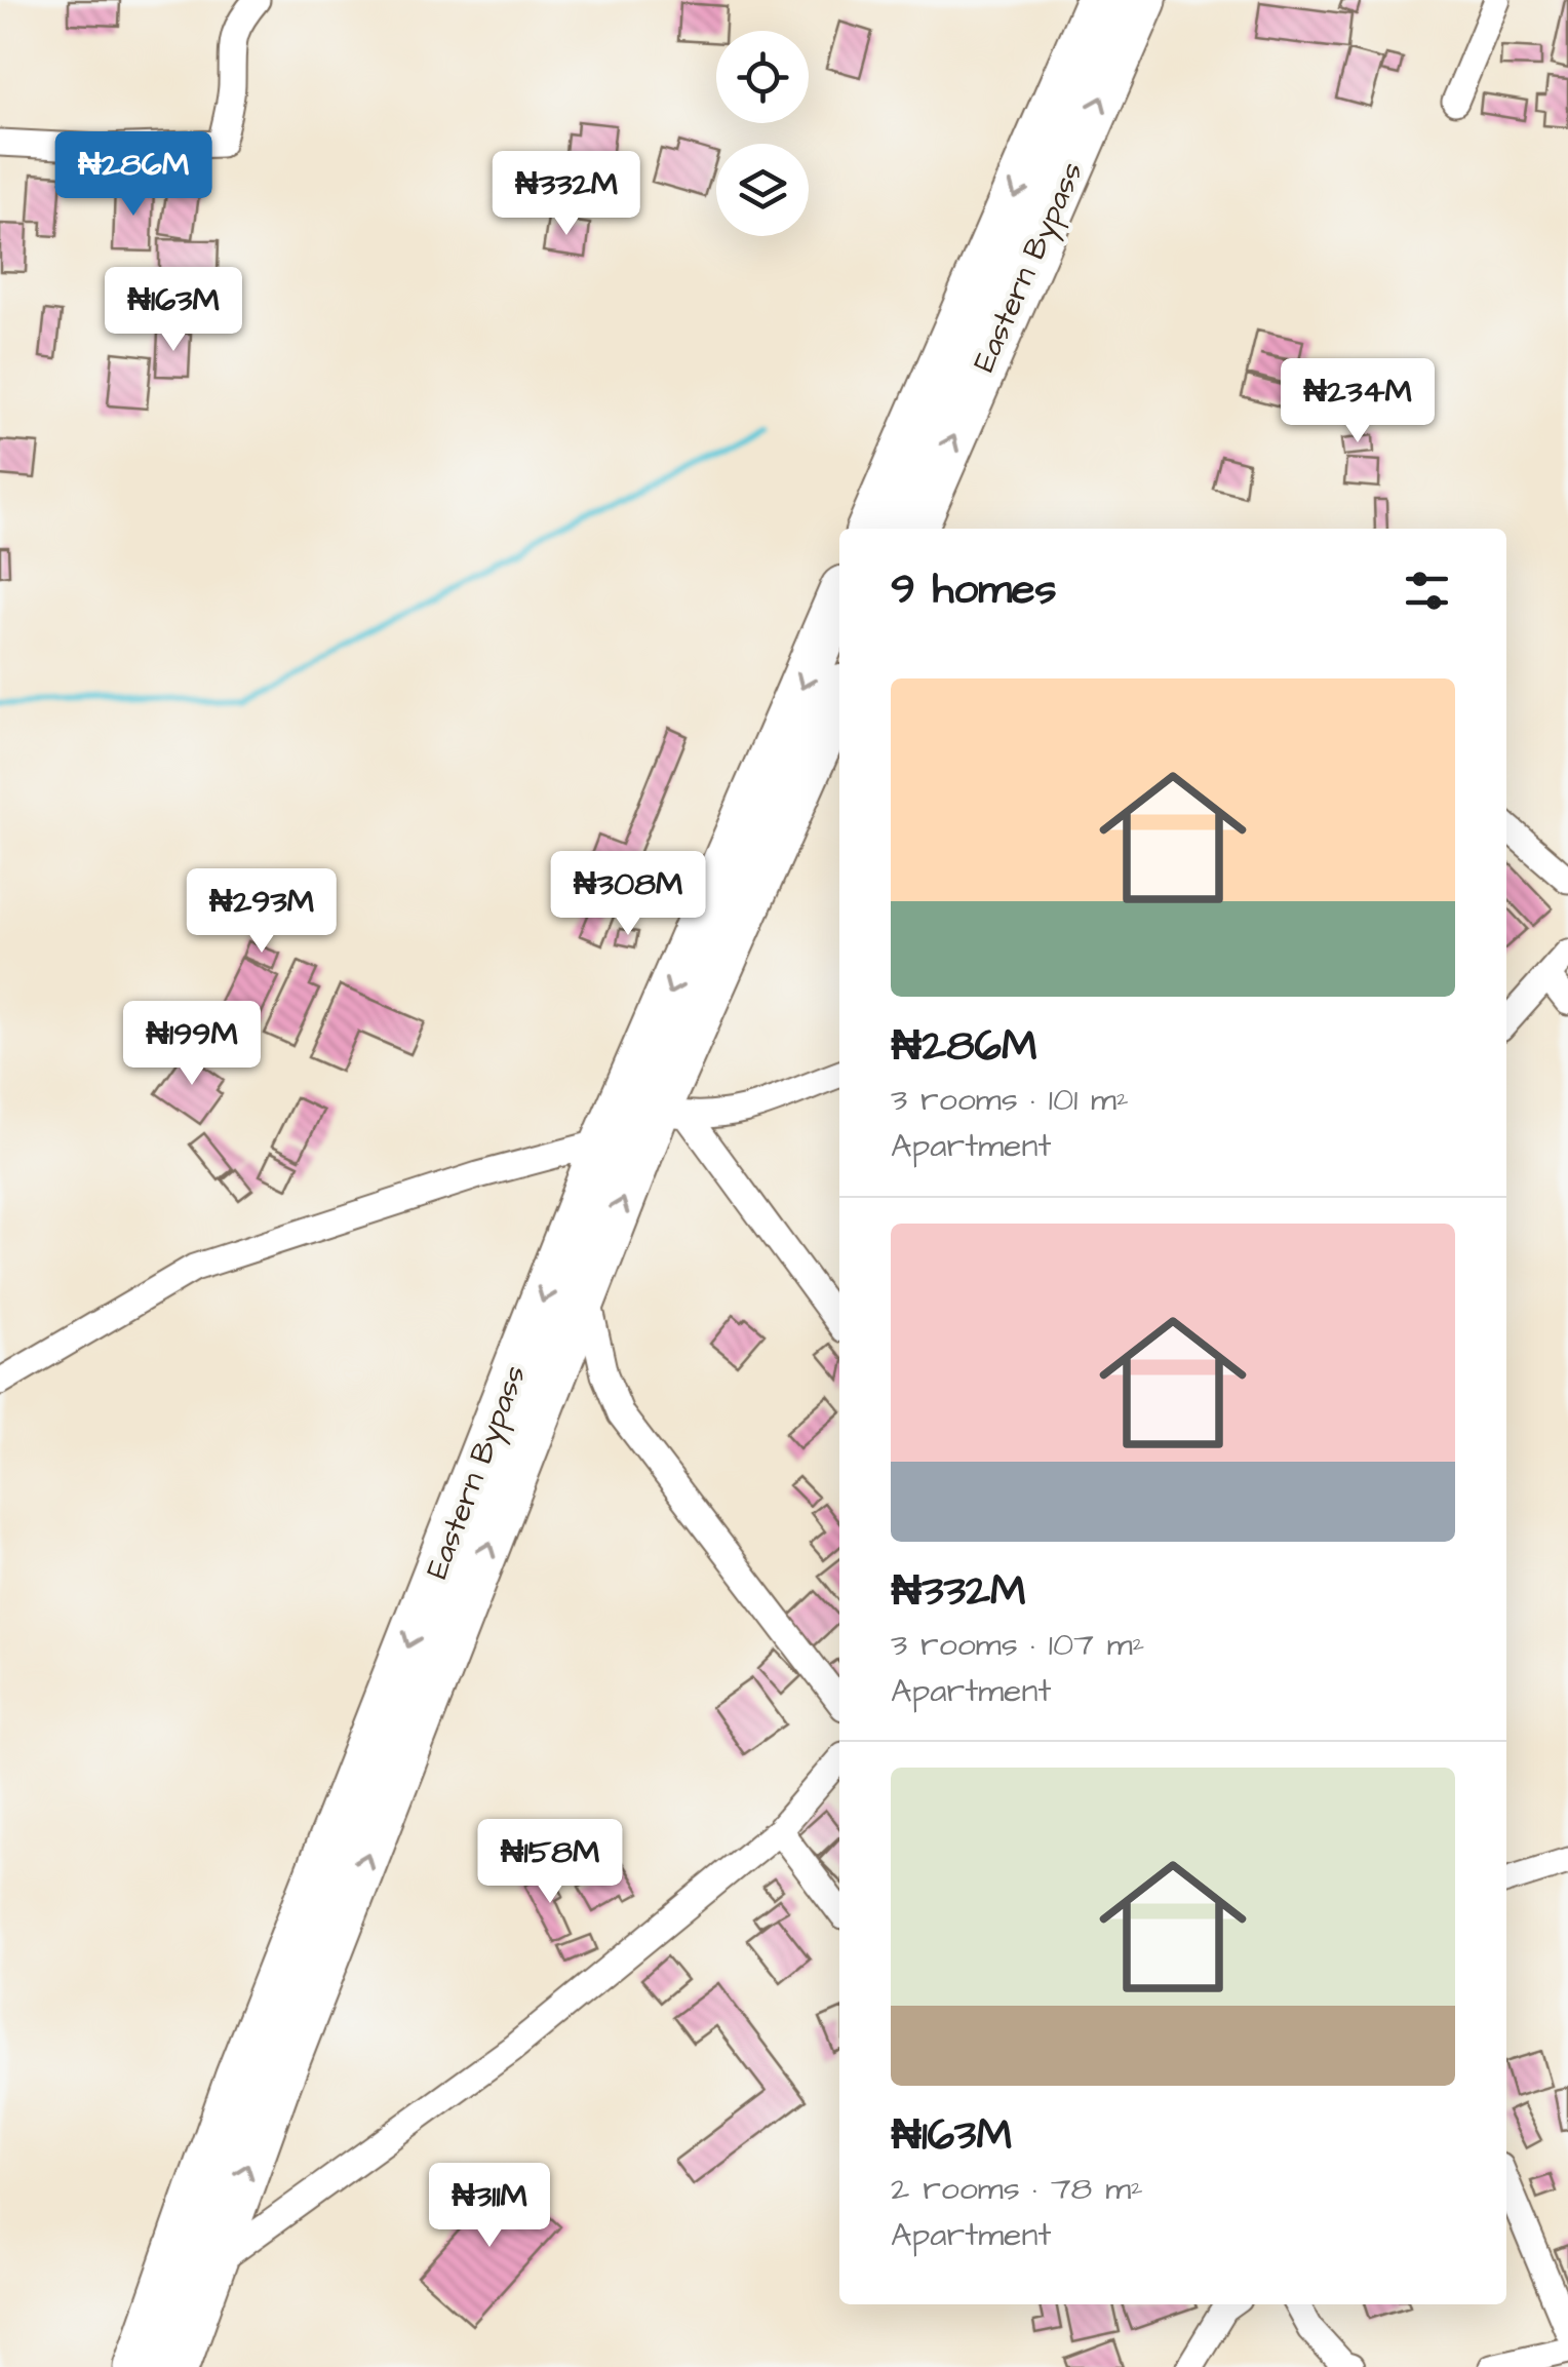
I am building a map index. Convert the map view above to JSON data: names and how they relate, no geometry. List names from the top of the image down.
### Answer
{
  "streets": {
    "highway": ["Eastern Bypass"]
  },
  "page": {
    "price": [
      "₦286M",
      "₦332M",
      "₦163M",
      "₦234M",
      "₦308M",
      "₦293M",
      "₦199M",
      "₦158M",
      "₦311M"
    ],
    "heading": "9 homes",
    "list": [
      {
        "name": "₦286M",
        "note": "3 rooms · 101 m² · Apartment"
      },
      {
        "name": "₦332M",
        "note": "3 rooms · 107 m² · Apartment"
      },
      {
        "name": "₦163M",
        "note": "2 rooms · 78 m² · Apartment"
      }
    ]
  }
}
